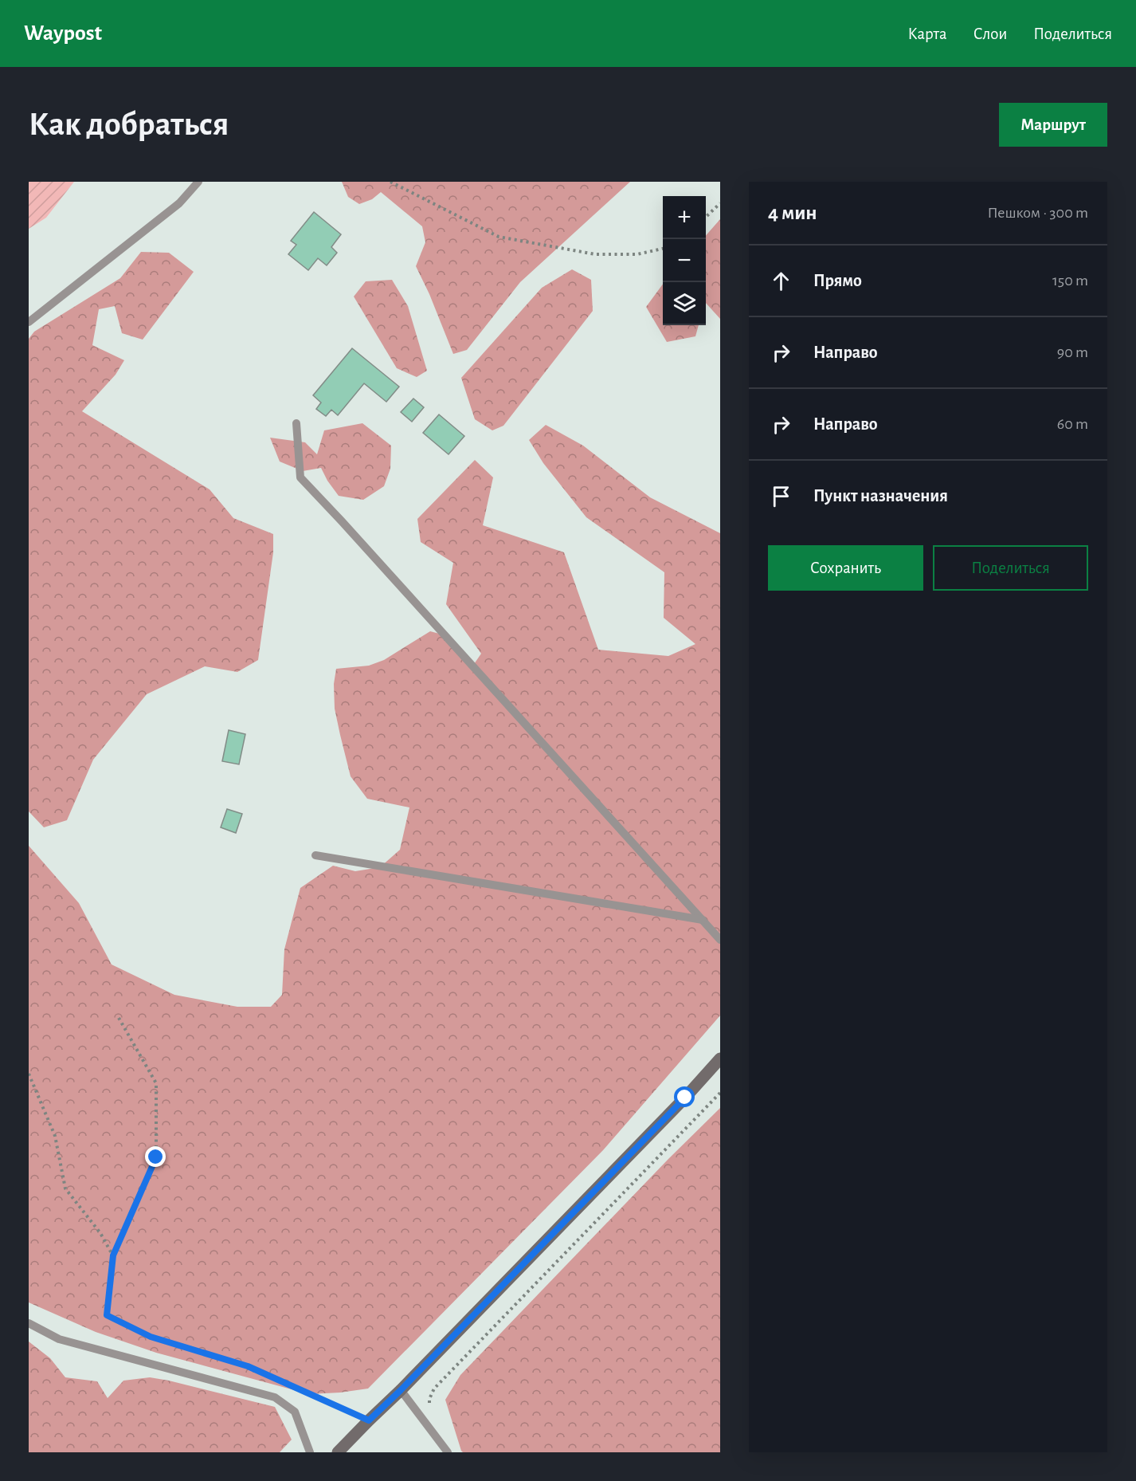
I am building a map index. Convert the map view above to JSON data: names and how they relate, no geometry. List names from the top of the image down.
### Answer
{
  "page": {
    "header": "Waypost",
    "nav": ["Карта", "Слои", "Поделиться"],
    "buttons": [
      "Маршрут",
      ["Сохранить", "Поделиться"]
    ],
    "title": "Как добраться",
    "heading": ["4 мин", "Пешком · 300 m"],
    "map_buttons": ["+", "−"],
    "list": [
      ["Прямо", "150 m"],
      ["Направо", "90 m"],
      ["Направо", "60 m"],
      "Пункт назначения"
    ]
  }
}
